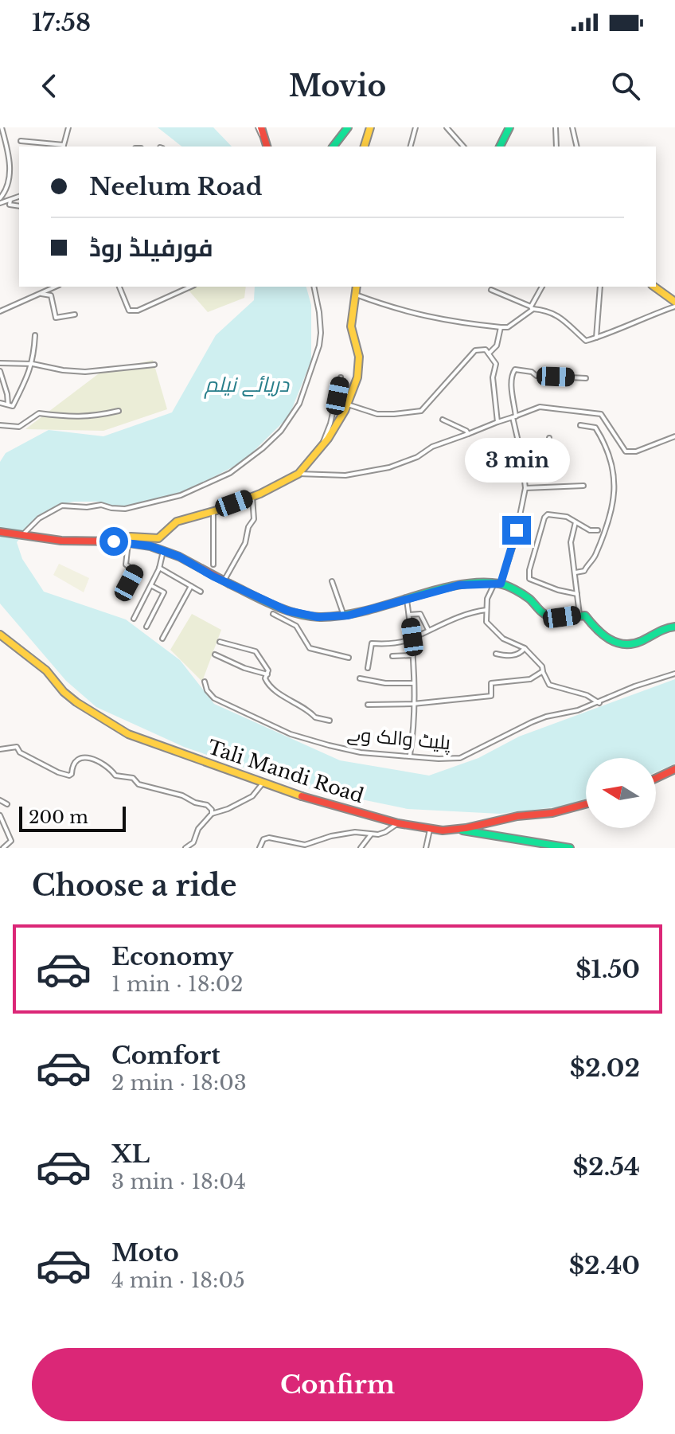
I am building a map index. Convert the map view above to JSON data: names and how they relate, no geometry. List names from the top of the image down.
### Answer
{
  "streets": {
    "street": ["پلیٹ والک وے", "Tali Mandi Road"]
  },
  "water": ["دریائے نیلم"],
  "scale_bar": "200 m",
  "north": "left",
  "page": {
    "status": "17:58",
    "header": "Movio",
    "banner": ["Neelum Road", "فورفیلڈ روڈ"],
    "bubble": "3 min",
    "scale": "200 m",
    "heading": "Choose a ride",
    "list": [
      {
        "name": "Economy",
        "note": "1 min · 18:02",
        "value": "$1.50"
      },
      {
        "name": "Comfort",
        "note": "2 min · 18:03",
        "value": "$2.02"
      },
      {
        "name": "XL",
        "note": "3 min · 18:04",
        "value": "$2.54"
      },
      {
        "name": "Moto",
        "note": "4 min · 18:05",
        "value": "$2.40"
      }
    ],
    "buttons": "Confirm"
  }
}
